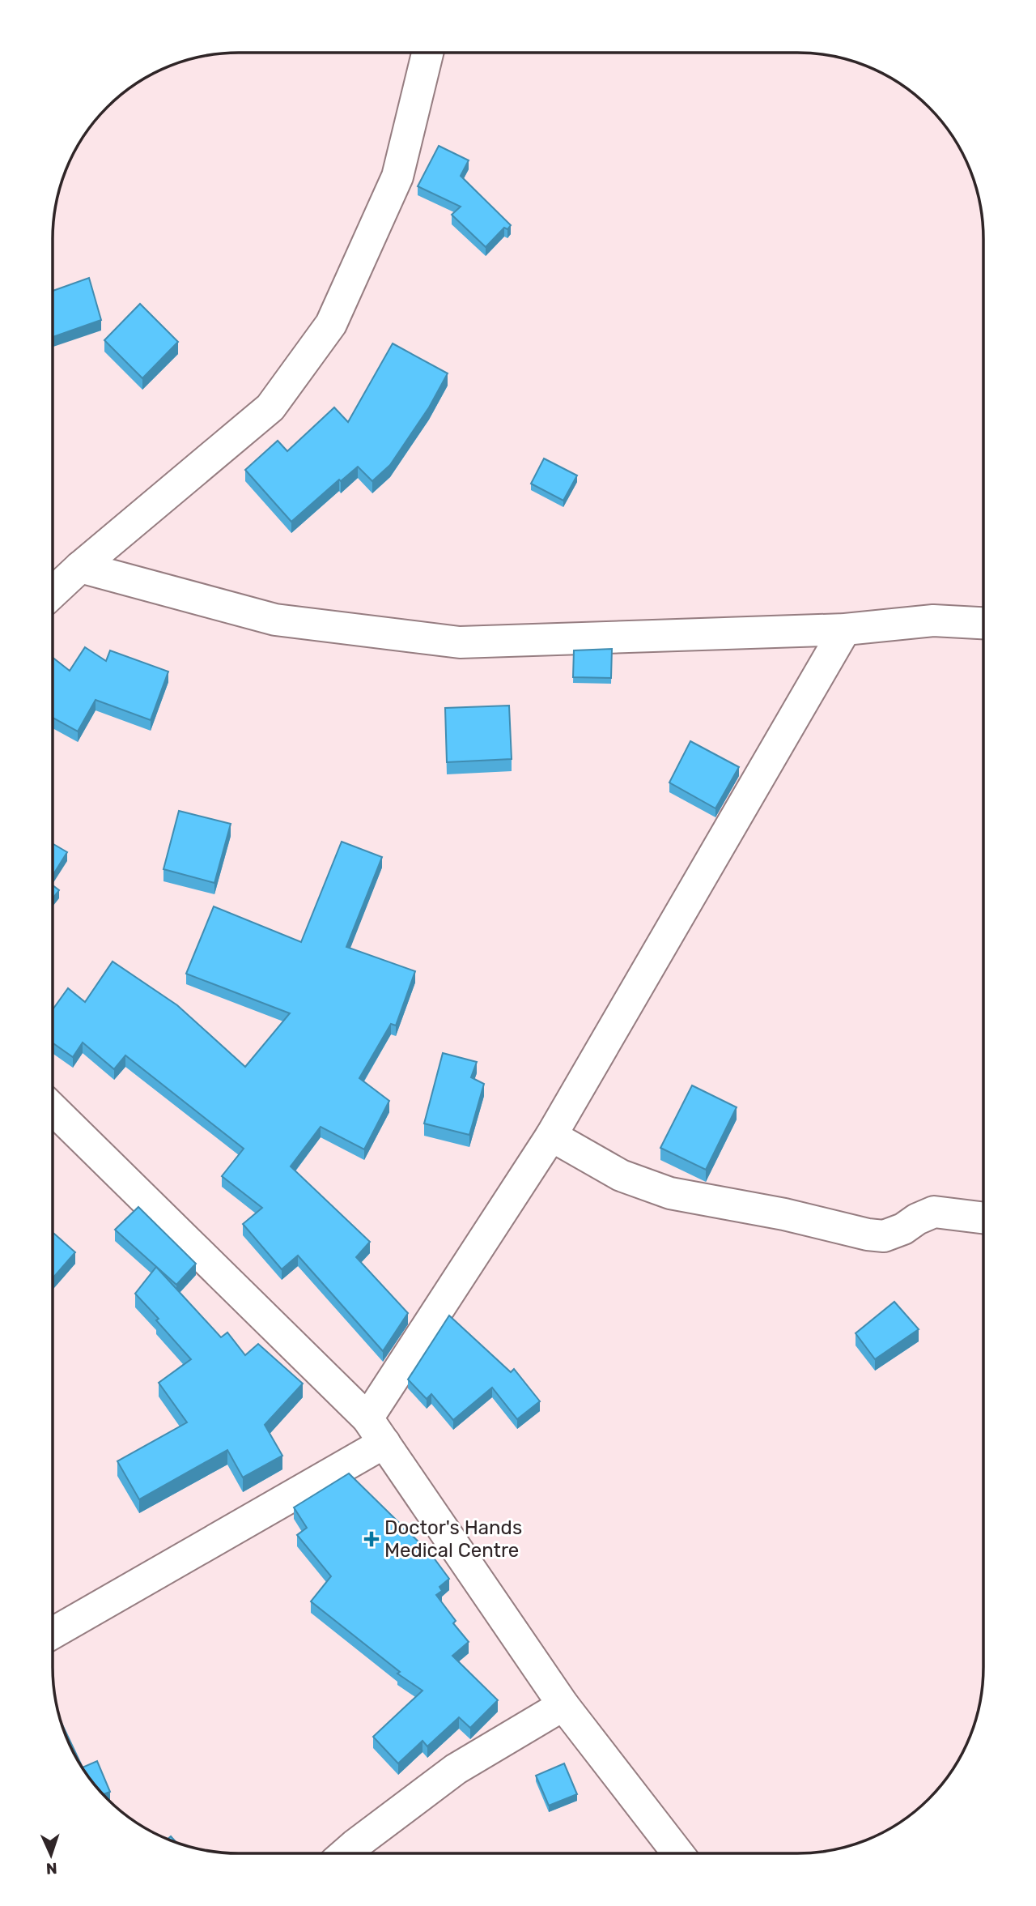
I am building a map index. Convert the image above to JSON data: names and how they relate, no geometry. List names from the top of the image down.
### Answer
{
  "places": {
    "health": ["Doctor's Hands Medical Centre"]
  },
  "north": "bottom"
}
